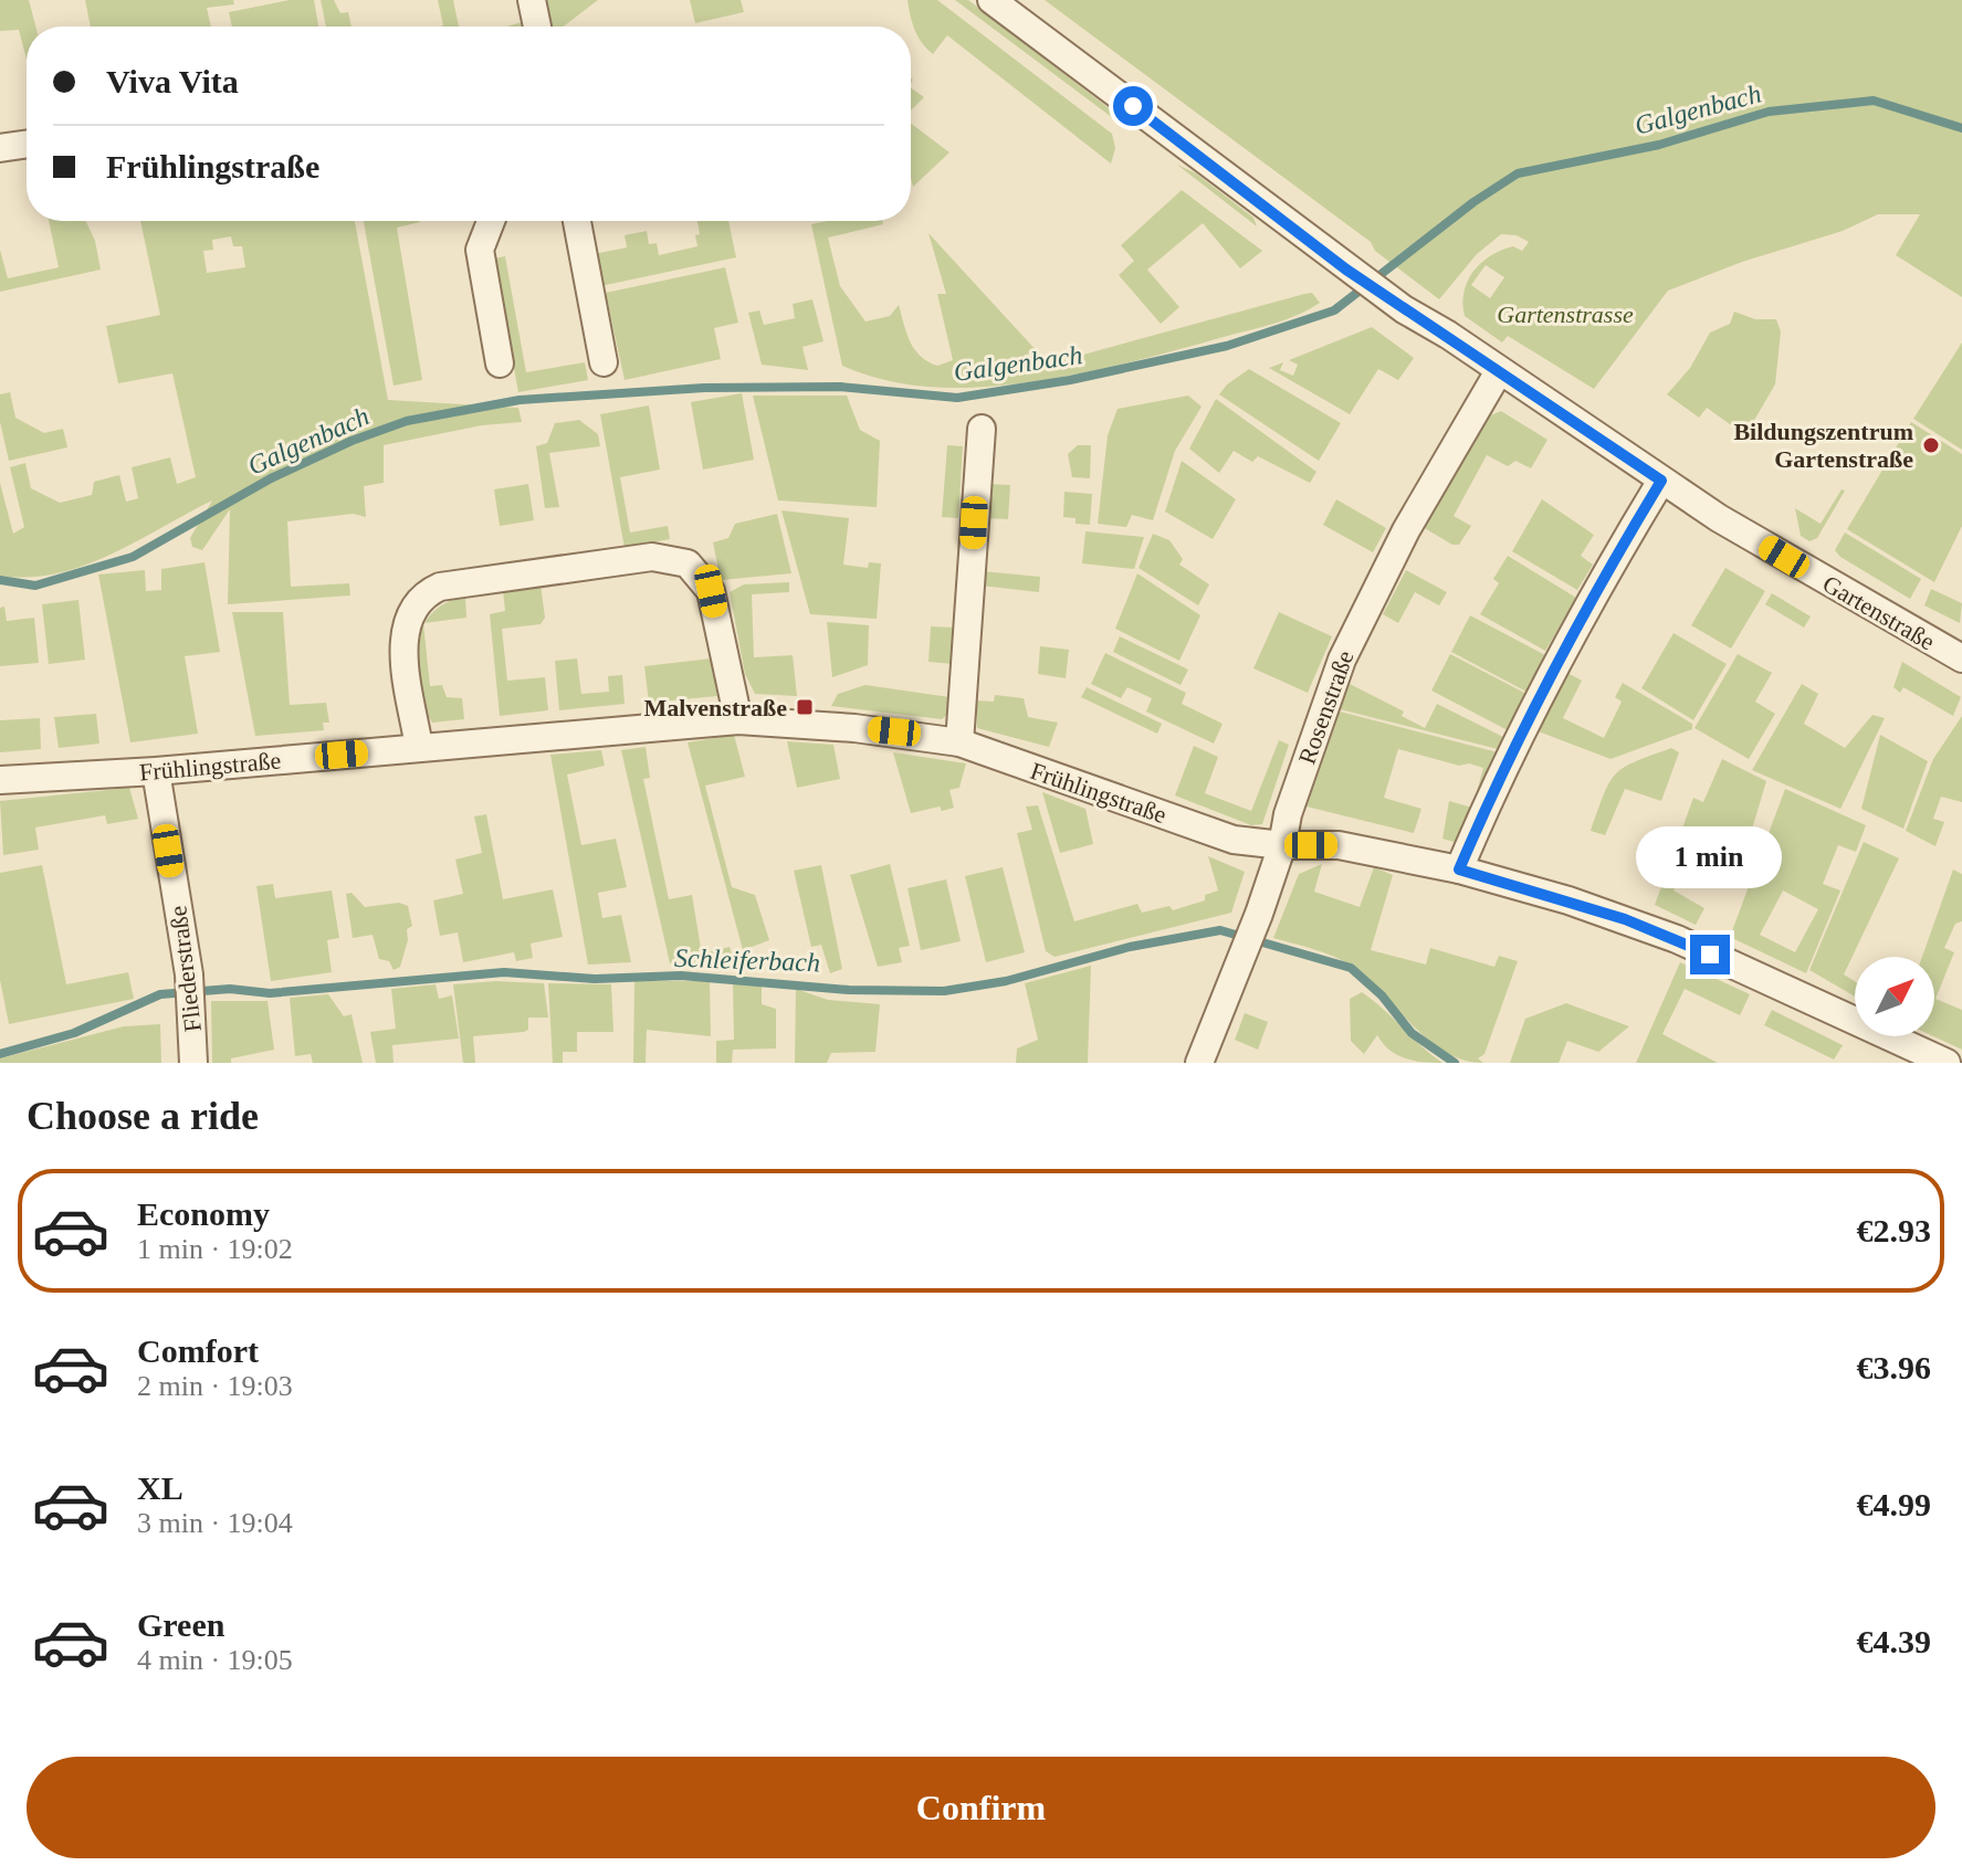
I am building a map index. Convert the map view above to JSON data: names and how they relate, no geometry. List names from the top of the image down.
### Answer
{
  "streets": {
    "street": [
      "Gartenstraße",
      "Rosenstraße",
      "Frühlingstraße",
      "Fliederstraße"
    ]
  },
  "crossings": [
    ["Gartenstraße", "Rosenstraße"],
    ["Rosenstraße", "Frühlingstraße"],
    ["Frühlingstraße", "Fliederstraße"]
  ],
  "water": ["Galgenbach", "Schleiferbach"],
  "parks": ["Gartenstrasse"],
  "places": {
    "other": ["Bildungszentrum Gartenstraße"],
    "transit": ["Malvenstraße"]
  },
  "north": "top right",
  "page": {
    "banner": ["Viva Vita", "Frühlingstraße"],
    "bubble": "1 min",
    "heading": "Choose a ride",
    "list": [
      {
        "name": "Economy",
        "note": "1 min · 19:02",
        "value": "€2.93"
      },
      {
        "name": "Comfort",
        "note": "2 min · 19:03",
        "value": "€3.96"
      },
      {
        "name": "XL",
        "note": "3 min · 19:04",
        "value": "€4.99"
      },
      {
        "name": "Green",
        "note": "4 min · 19:05",
        "value": "€4.39"
      }
    ],
    "buttons": "Confirm"
  }
}
